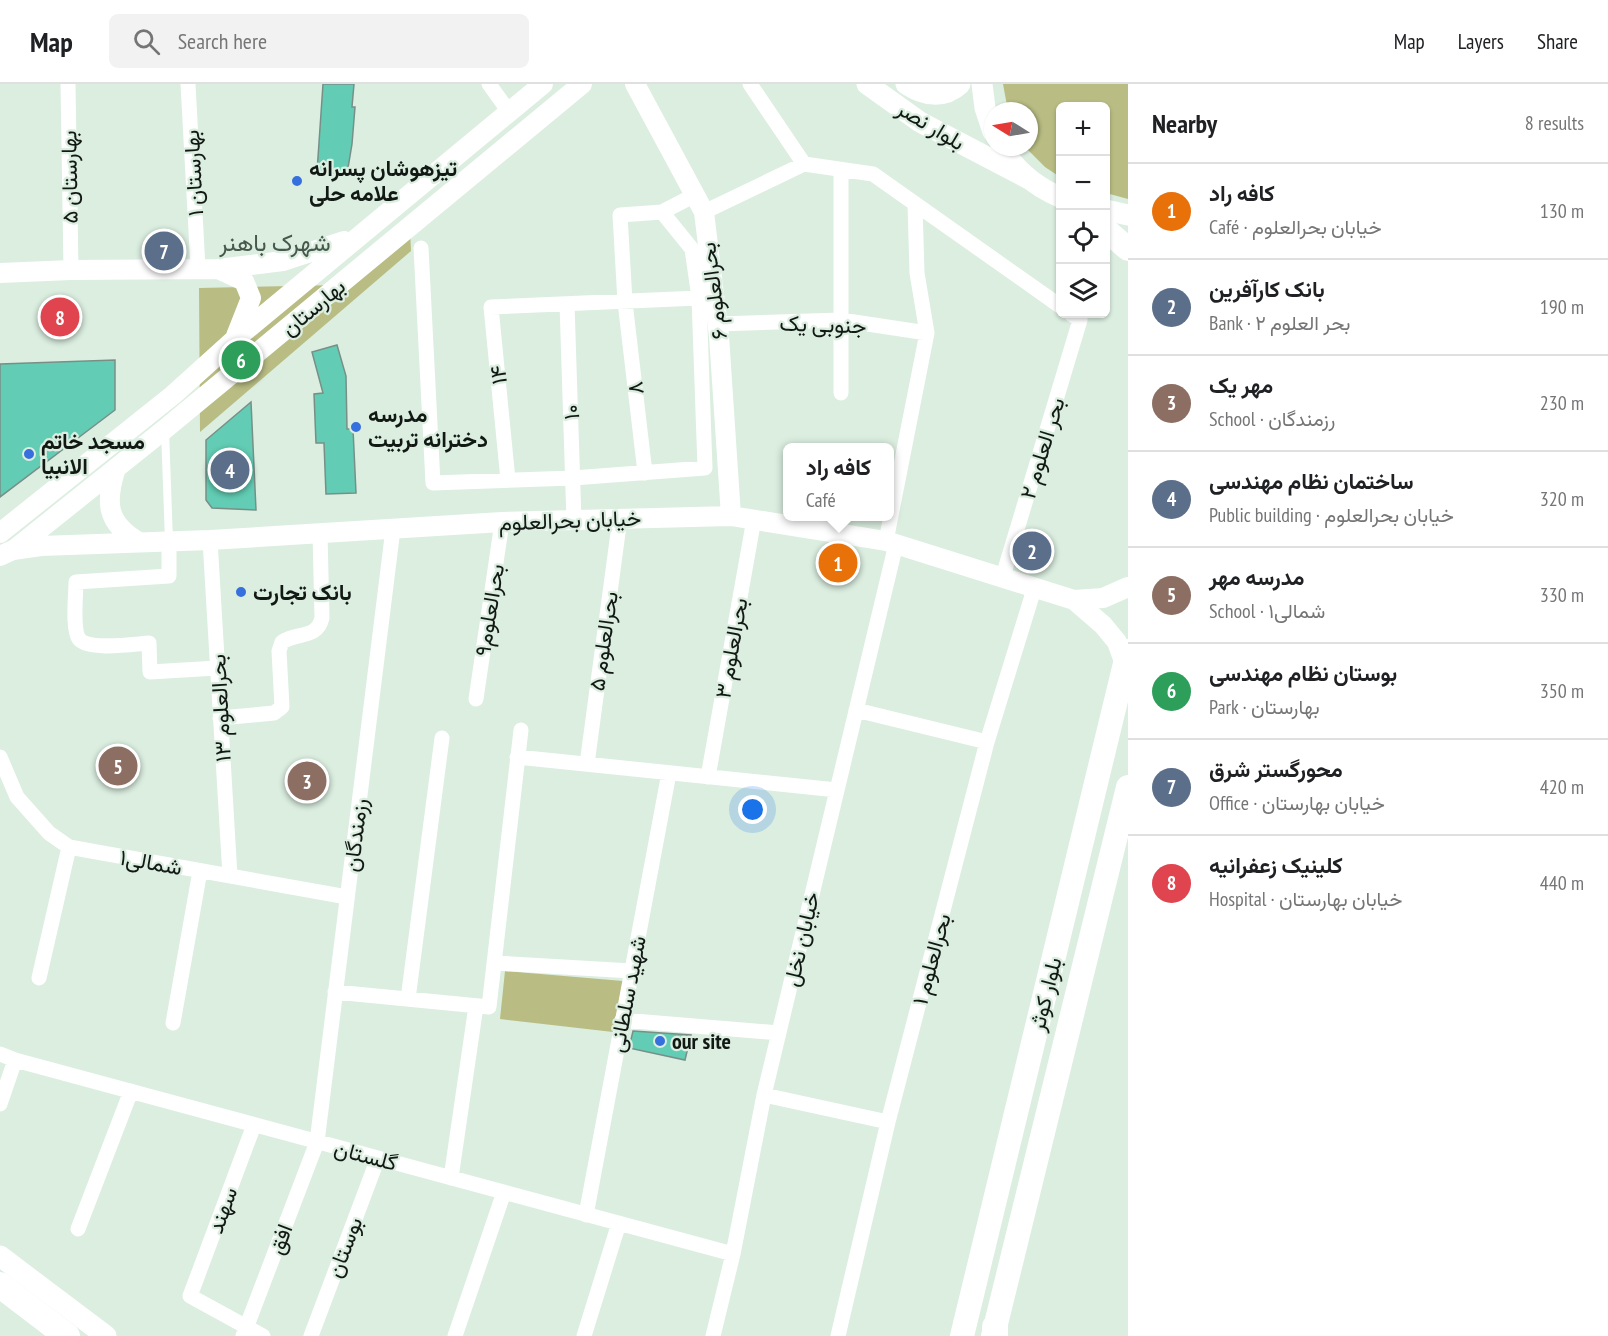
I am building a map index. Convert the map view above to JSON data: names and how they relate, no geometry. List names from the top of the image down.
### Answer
{
  "streets": {
    "main road": ["بلوار نصر", "بلوار کوثر"],
    "street": [
      "بهارستان ۱",
      "بهارستان ۵",
      "بحرالعلوم ۶",
      "بهارستان",
      "جنوبی یک",
      "۱۴",
      "۸",
      "۱۰",
      "بحر العلوم ۲",
      "خیابان بحرالعلوم",
      "بحرالعلوم۹",
      "بحرالعلوم ۵",
      "بحرالعلوم ۳",
      "بحرالعلوم ۱۳",
      "رزمندگان",
      "شمالی۱",
      "خیابان نخل",
      "بحرالعلوم ۱",
      "شهید سلطانی",
      "گلستان",
      "سهند",
      "افق",
      "بوستان"
    ]
  },
  "crossings": [
    ["بحرالعلوم ۶", "جنوبی یک"],
    ["بحرالعلوم ۶", "خیابان بحرالعلوم"],
    ["بهارستان", "خیابان بحرالعلوم"],
    ["جنوبی یک", "خیابان نخل"],
    ["۱۴", "۱۰"],
    ["۱۰", "خیابان بحرالعلوم"],
    ["بحر العلوم ۲", "خیابان بحرالعلوم"],
    ["خیابان بحرالعلوم", "بحرالعلوم۹"],
    ["خیابان بحرالعلوم", "بحرالعلوم ۵"],
    ["خیابان بحرالعلوم", "بحرالعلوم ۳"],
    ["خیابان بحرالعلوم", "بحرالعلوم ۱۳"],
    ["خیابان بحرالعلوم", "رزمندگان"],
    ["خیابان بحرالعلوم", "خیابان نخل"],
    ["خیابان بحرالعلوم", "بحرالعلوم ۱"],
    ["بحرالعلوم ۱۳", "شمالی۱"],
    ["رزمندگان", "شمالی۱"],
    ["رزمندگان", "گلستان"],
    ["رزمندگان", "افق"],
    ["خیابان نخل", "گلستان"],
    ["شهید سلطانی", "گلستان"],
    ["گلستان", "سهند"],
    ["گلستان", "افق"],
    ["گلستان", "بوستان"],
    ["سهند", "افق"]
  ],
  "districts": ["شهرک باهنر"],
  "places": [
    "تیزهوشان پسرانه علامه حلی",
    "مدرسه دخترانه تربیت",
    "مسجد خاتم الانبیا",
    "بانک تجارت",
    "our site"
  ],
  "north": "left",
  "page": {
    "header": "Map",
    "search": "Search here",
    "nav": ["Map", "Layers", "Share"],
    "heading": ["Nearby", "8 results"],
    "map_buttons": ["+", "−"],
    "list": [
      {
        "mark": "1",
        "name": "کافه راد",
        "note": "Café · خیابان بحرالعلوم",
        "value": "130 m"
      },
      {
        "mark": "2",
        "name": "بانک کارآفرین",
        "note": "Bank · بحر العلوم ۲",
        "value": "190 m"
      },
      {
        "mark": "3",
        "name": "مهر یک",
        "note": "School · رزمندگان",
        "value": "230 m"
      },
      {
        "mark": "4",
        "name": "ساختمان نظام مهندسی",
        "note": "Public building · خیابان بحرالعلوم",
        "value": "320 m"
      },
      {
        "mark": "5",
        "name": "مدرسه مهر",
        "note": "School · شمالی۱",
        "value": "330 m"
      },
      {
        "mark": "6",
        "name": "بوستان نظام مهندسی",
        "note": "Park · بهارستان",
        "value": "350 m"
      },
      {
        "mark": "7",
        "name": "محورگستر شرق",
        "note": "Office · خیابان بهارستان",
        "value": "420 m"
      },
      {
        "mark": "8",
        "name": "کلینیک زعفرانیه",
        "note": "Hospital · خیابان بهارستان",
        "value": "440 m"
      }
    ],
    "pins": [
      "7",
      "8",
      "6",
      "4",
      "2",
      "1",
      "5",
      "3"
    ],
    "popup": ["کافه راد", "Café"]
  }
}
